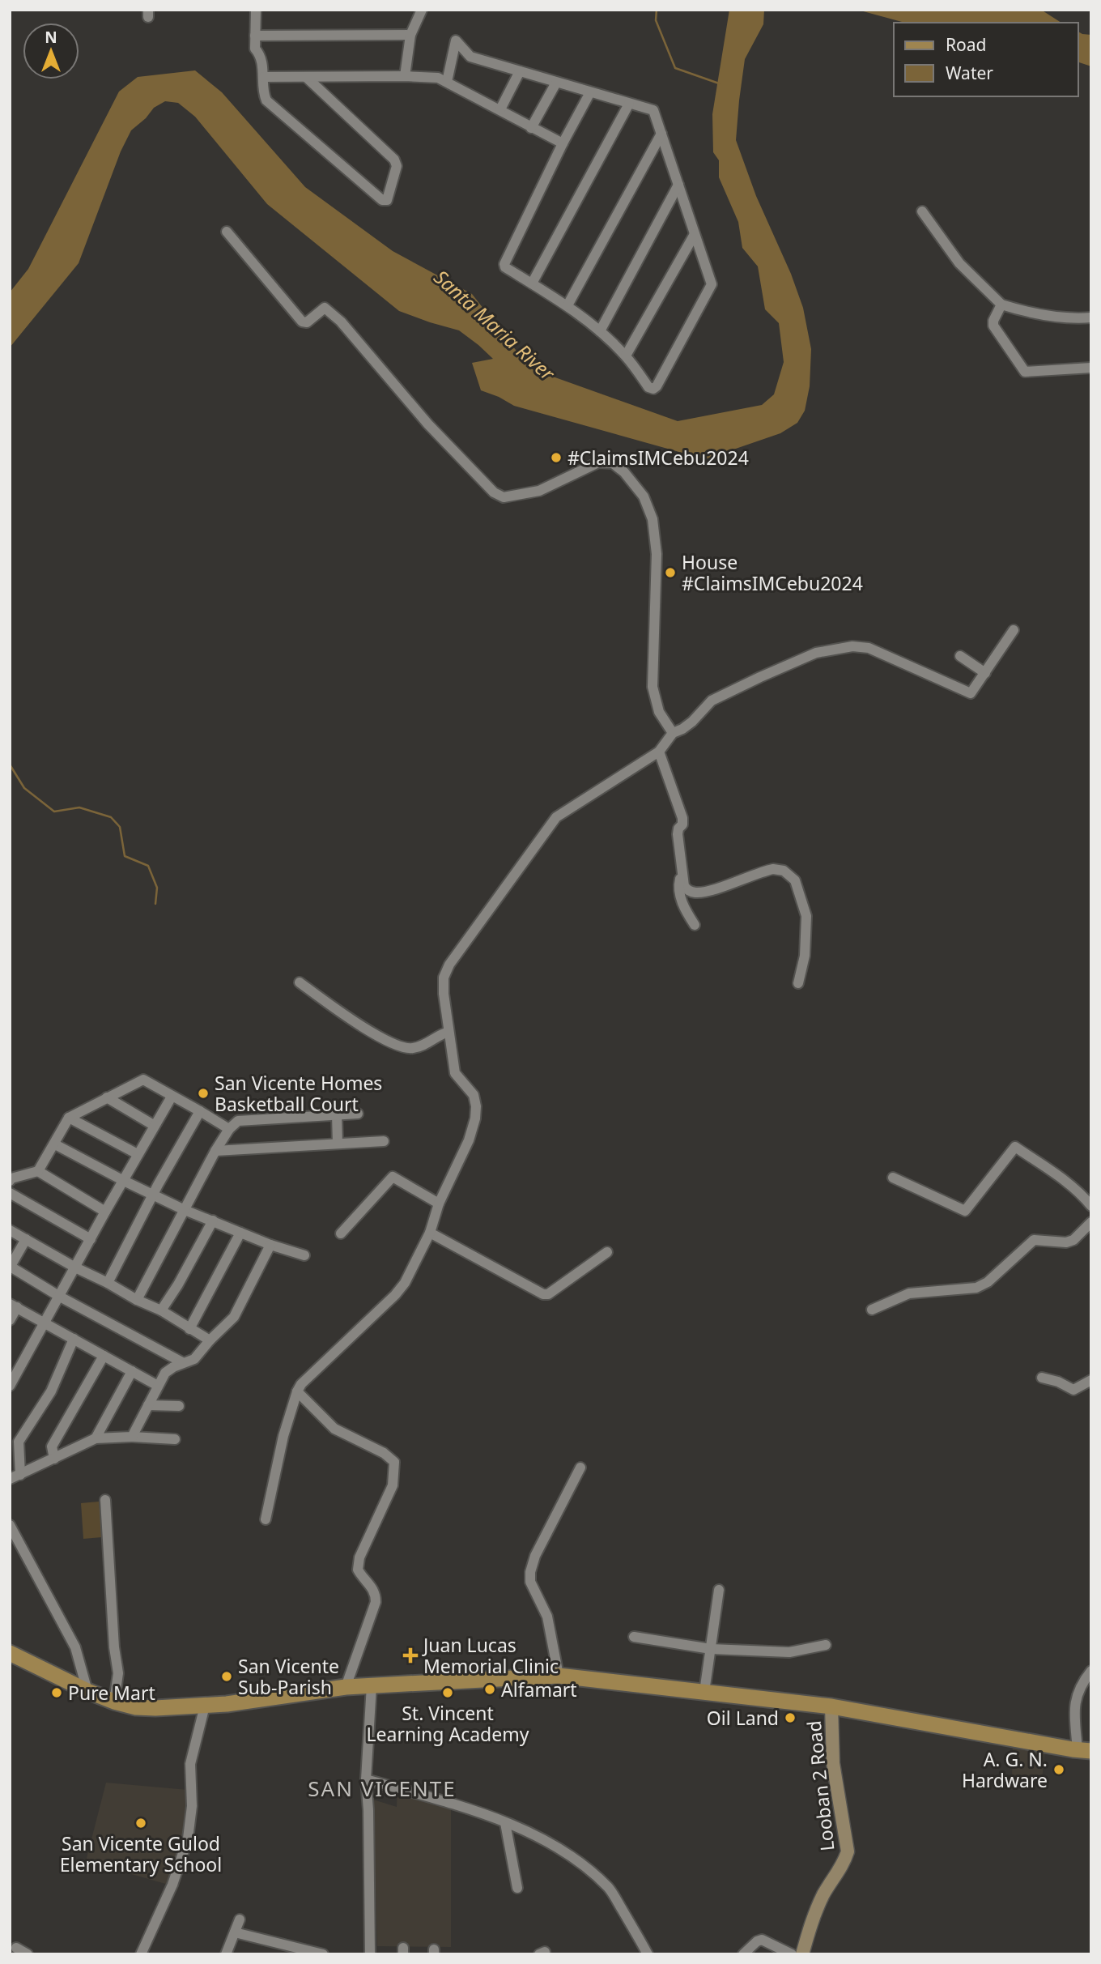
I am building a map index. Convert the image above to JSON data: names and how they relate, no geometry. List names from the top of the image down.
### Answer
{
  "streets": {
    "street": ["Looban 2 Road"]
  },
  "districts": ["SAN VICENTE"],
  "water": ["Santa Maria River"],
  "places": {
    "other": [
      "#ClaimsIMCebu2024",
      "House #ClaimsIMCebu2024",
      "San Vicente Homes Basketball Court",
      "San Vicente Sub-Parish",
      "Alfamart",
      "Pure Mart",
      "St. Vincent Learning Academy",
      "Oil Land",
      "A. G. N. Hardware",
      "San Vicente Gulod Elementary School"
    ],
    "health": ["Juan Lucas Memorial Clinic"]
  },
  "legend": ["Road", "Water"],
  "north": "top"
}
